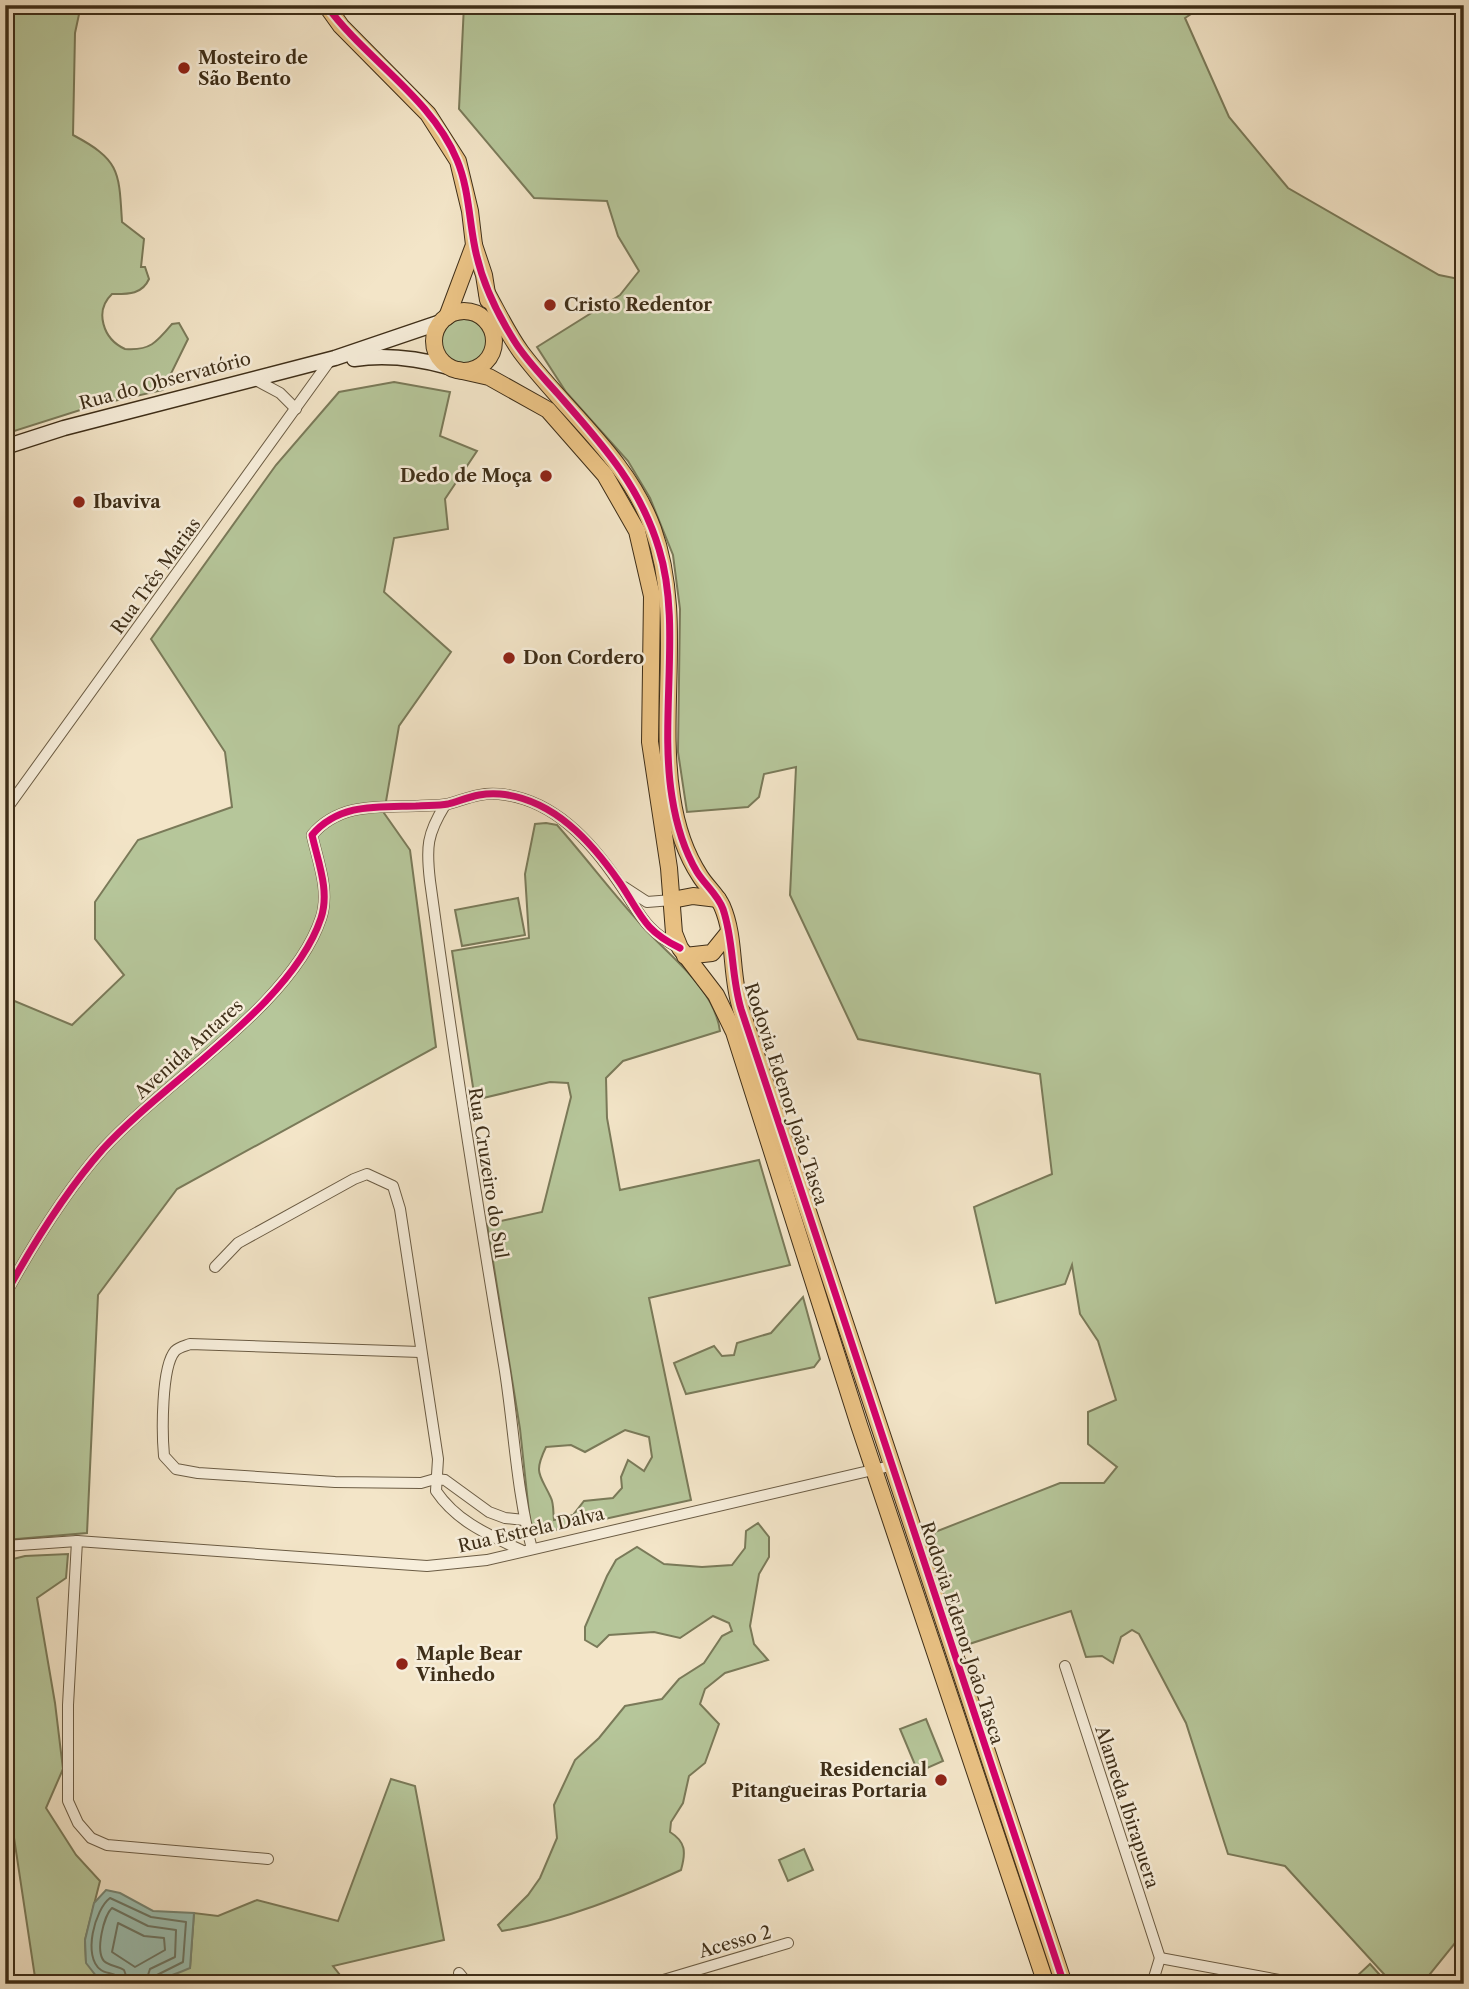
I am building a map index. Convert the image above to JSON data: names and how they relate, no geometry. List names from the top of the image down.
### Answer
{
  "streets": {
    "main road": ["Rodovia Edenor João Tasca"],
    "street": [
      "Rua do Observatório",
      "Rua Três Marias",
      "Avenida Antares",
      "Rua Cruzeiro do Sul",
      "Rua Estrela Dalva",
      "Alameda Ibirapuera",
      "Acesso 2"
    ]
  },
  "crossings": [
    ["Rua do Observatório", "Rua Três Marias"],
    ["Rua do Observatório", "Rodovia Edenor João Tasca"],
    ["Avenida Antares", "Rua Cruzeiro do Sul"],
    ["Rodovia Edenor João Tasca", "Rua Estrela Dalva"],
    ["Rua Cruzeiro do Sul", "Rua Estrela Dalva"]
  ],
  "places": [
    "Mosteiro de São Bento",
    "Cristo Redentor",
    "Dedo de Moça",
    "Ibaviva",
    "Don Cordero",
    "Maple Bear Vinhedo",
    "Residencial Pitangueiras Portaria"
  ]
}
